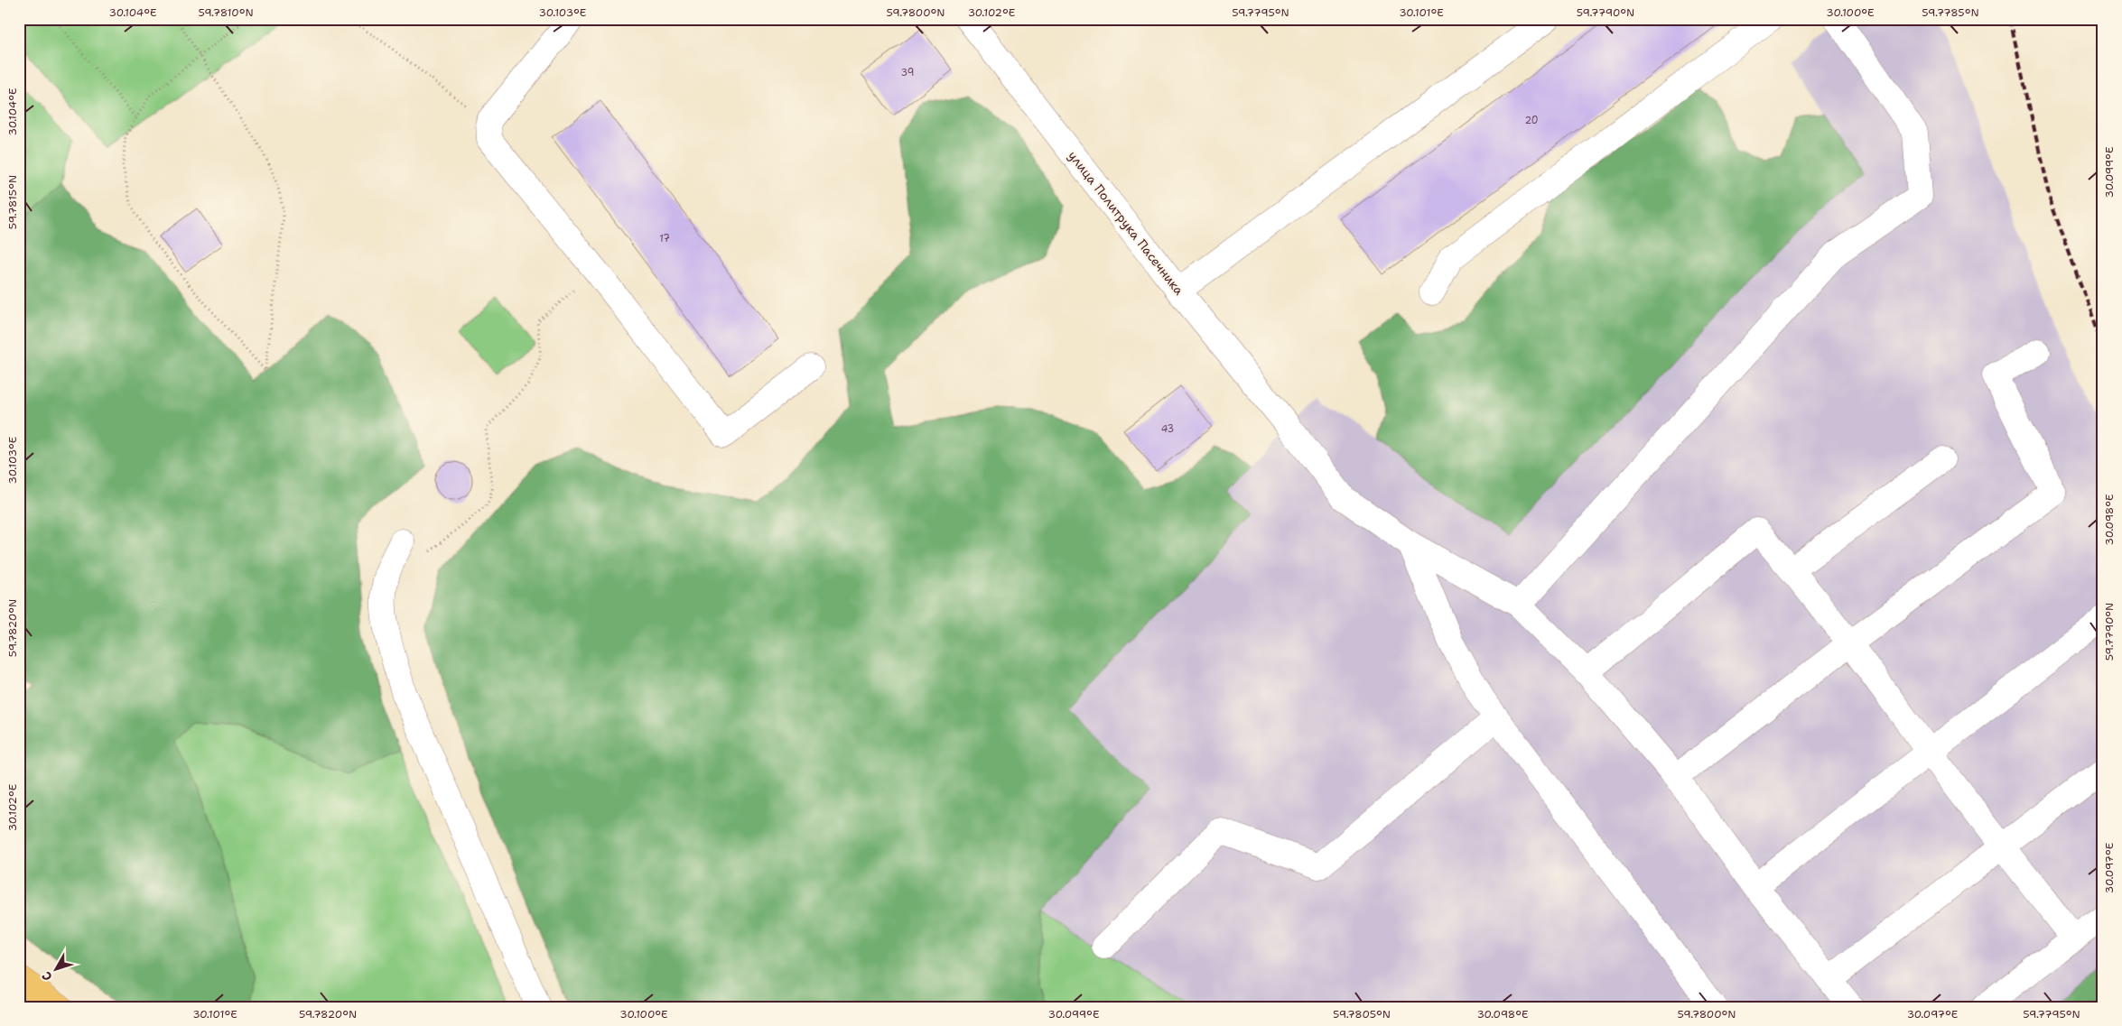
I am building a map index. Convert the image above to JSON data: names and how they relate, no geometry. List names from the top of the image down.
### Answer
{
  "streets": {
    "street": ["улица Политрука Пасечника"]
  },
  "house_numbers": [
    "39",
    "20",
    "17",
    "43"
  ],
  "north": "bottom left",
  "coordinates": [
    "30.104°E",
    "59.7810°N",
    "30.103°E",
    "59.7800°N",
    "30.102°E",
    "59.7795°N",
    "30.101°E",
    "59.7790°N",
    "30.100°E",
    "59.7785°N",
    "30.099°E",
    "59.7815°N",
    "30.098°E",
    "59.7820°N",
    "30.097°E",
    "59.7805°N"
  ]
}
